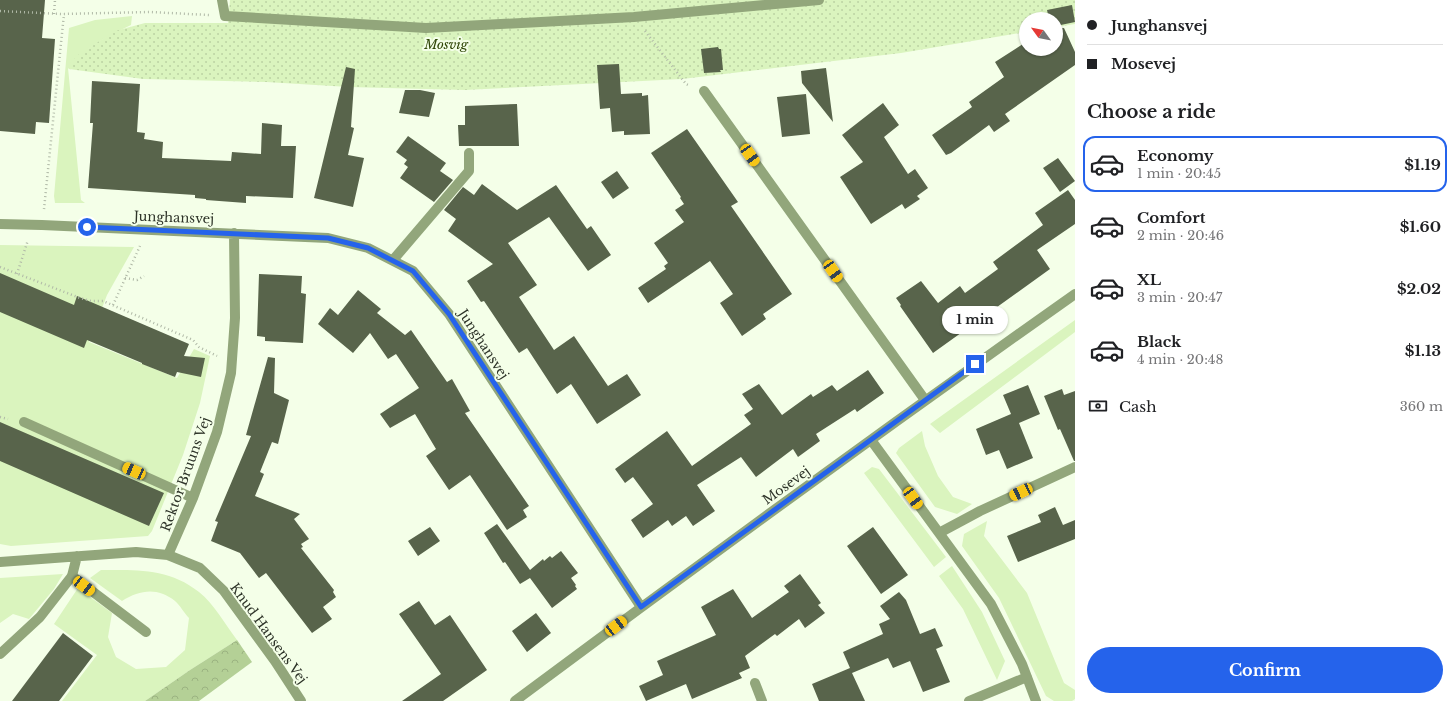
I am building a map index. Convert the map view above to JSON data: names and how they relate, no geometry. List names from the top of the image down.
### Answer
{
  "streets": {
    "street": [
      "Junghansvej",
      "Rektor Bruuns Vej",
      "Mosevej",
      "Knud Hansens Vej"
    ]
  },
  "crossings": [
    ["Junghansvej", "Rektor Bruuns Vej"],
    ["Junghansvej", "Mosevej"],
    ["Rektor Bruuns Vej", "Knud Hansens Vej"]
  ],
  "parks": ["Mosvig"],
  "north": "top left",
  "page": {
    "banner": ["Junghansvej", "Mosevej"],
    "heading": "Choose a ride",
    "list": [
      {
        "name": "Economy",
        "note": "1 min · 20:45",
        "value": "$1.19"
      },
      {
        "name": "Comfort",
        "note": "2 min · 20:46",
        "value": "$1.60"
      },
      {
        "name": "XL",
        "note": "3 min · 20:47",
        "value": "$2.02"
      },
      {
        "name": "Black",
        "note": "4 min · 20:48",
        "value": "$1.13"
      }
    ],
    "bubble": "1 min",
    "pay": ["Cash", "360 m"],
    "buttons": "Confirm"
  }
}
